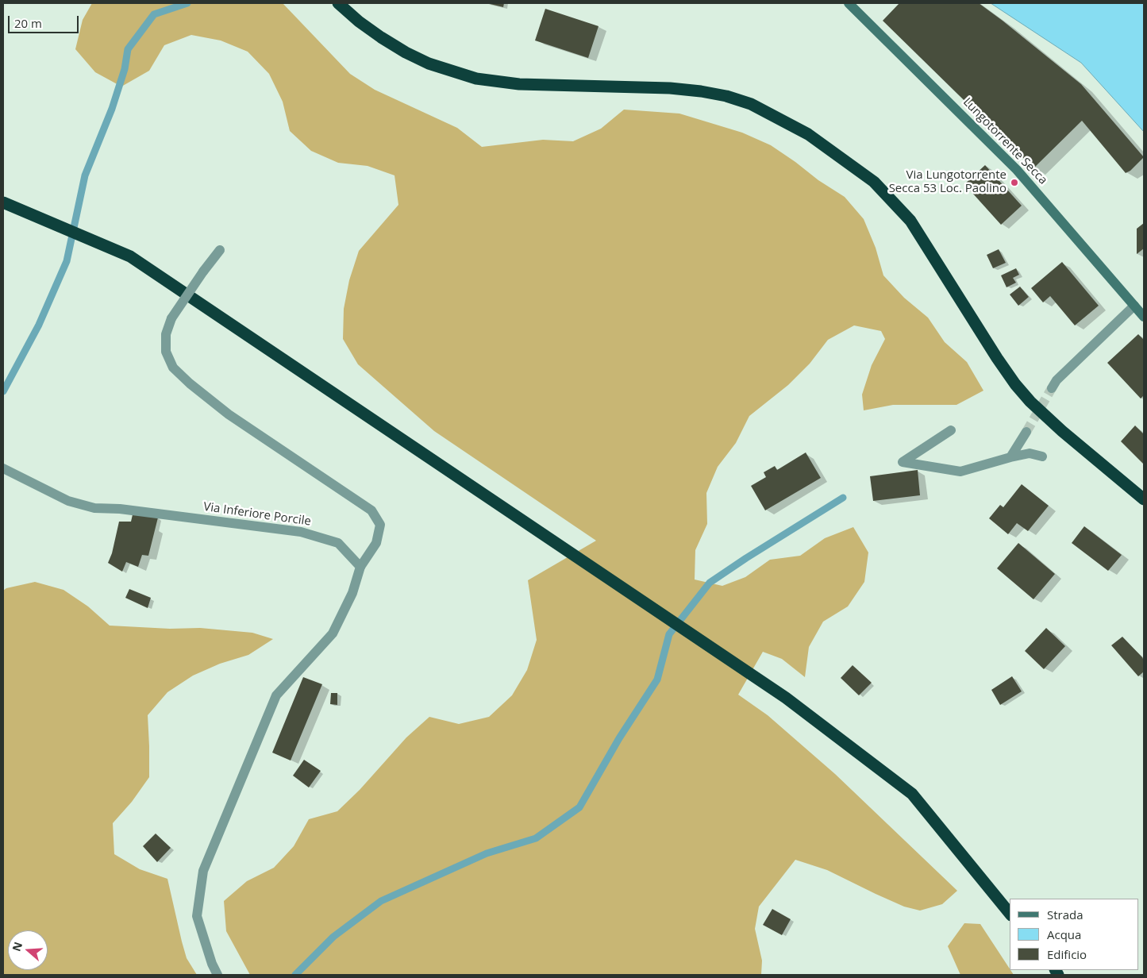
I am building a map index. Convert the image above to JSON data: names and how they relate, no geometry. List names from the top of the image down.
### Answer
{
  "streets": {
    "main road": ["Lungotorrente Secca"],
    "street": ["Via Inferiore Porcile"]
  },
  "places": ["Via Lungotorrente Secca 53 Loc. Paolino"],
  "legend": ["Strada", "Acqua", "Edificio"],
  "scale_bar": "20 m",
  "north": "left"
}
